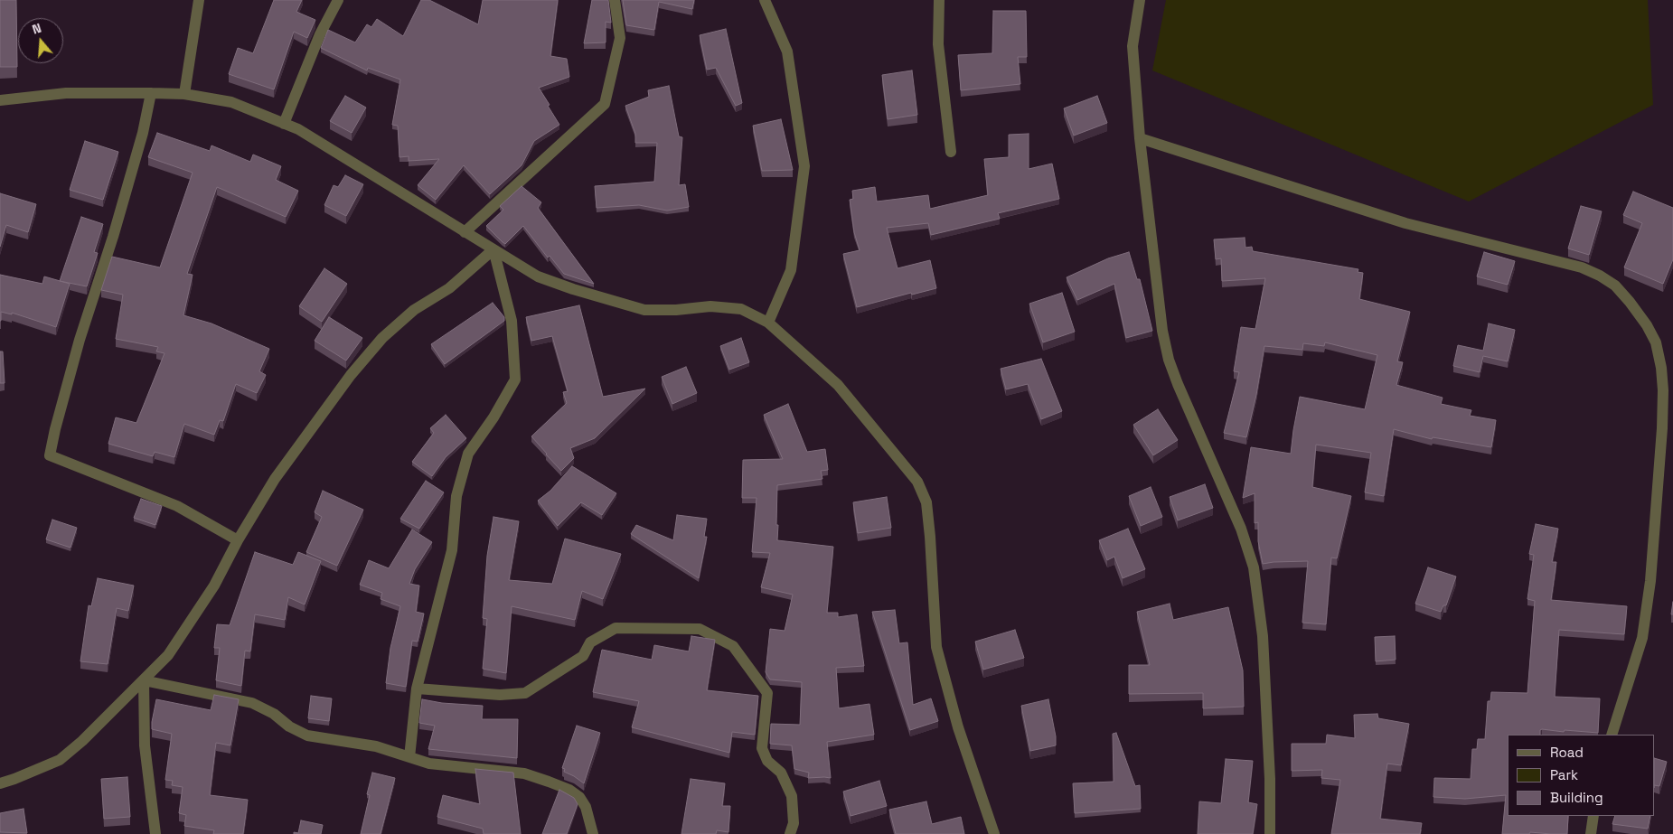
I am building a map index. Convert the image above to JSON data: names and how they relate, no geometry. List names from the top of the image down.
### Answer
{
  "legend": ["Road", "Park", "Building"],
  "north": "top"
}
